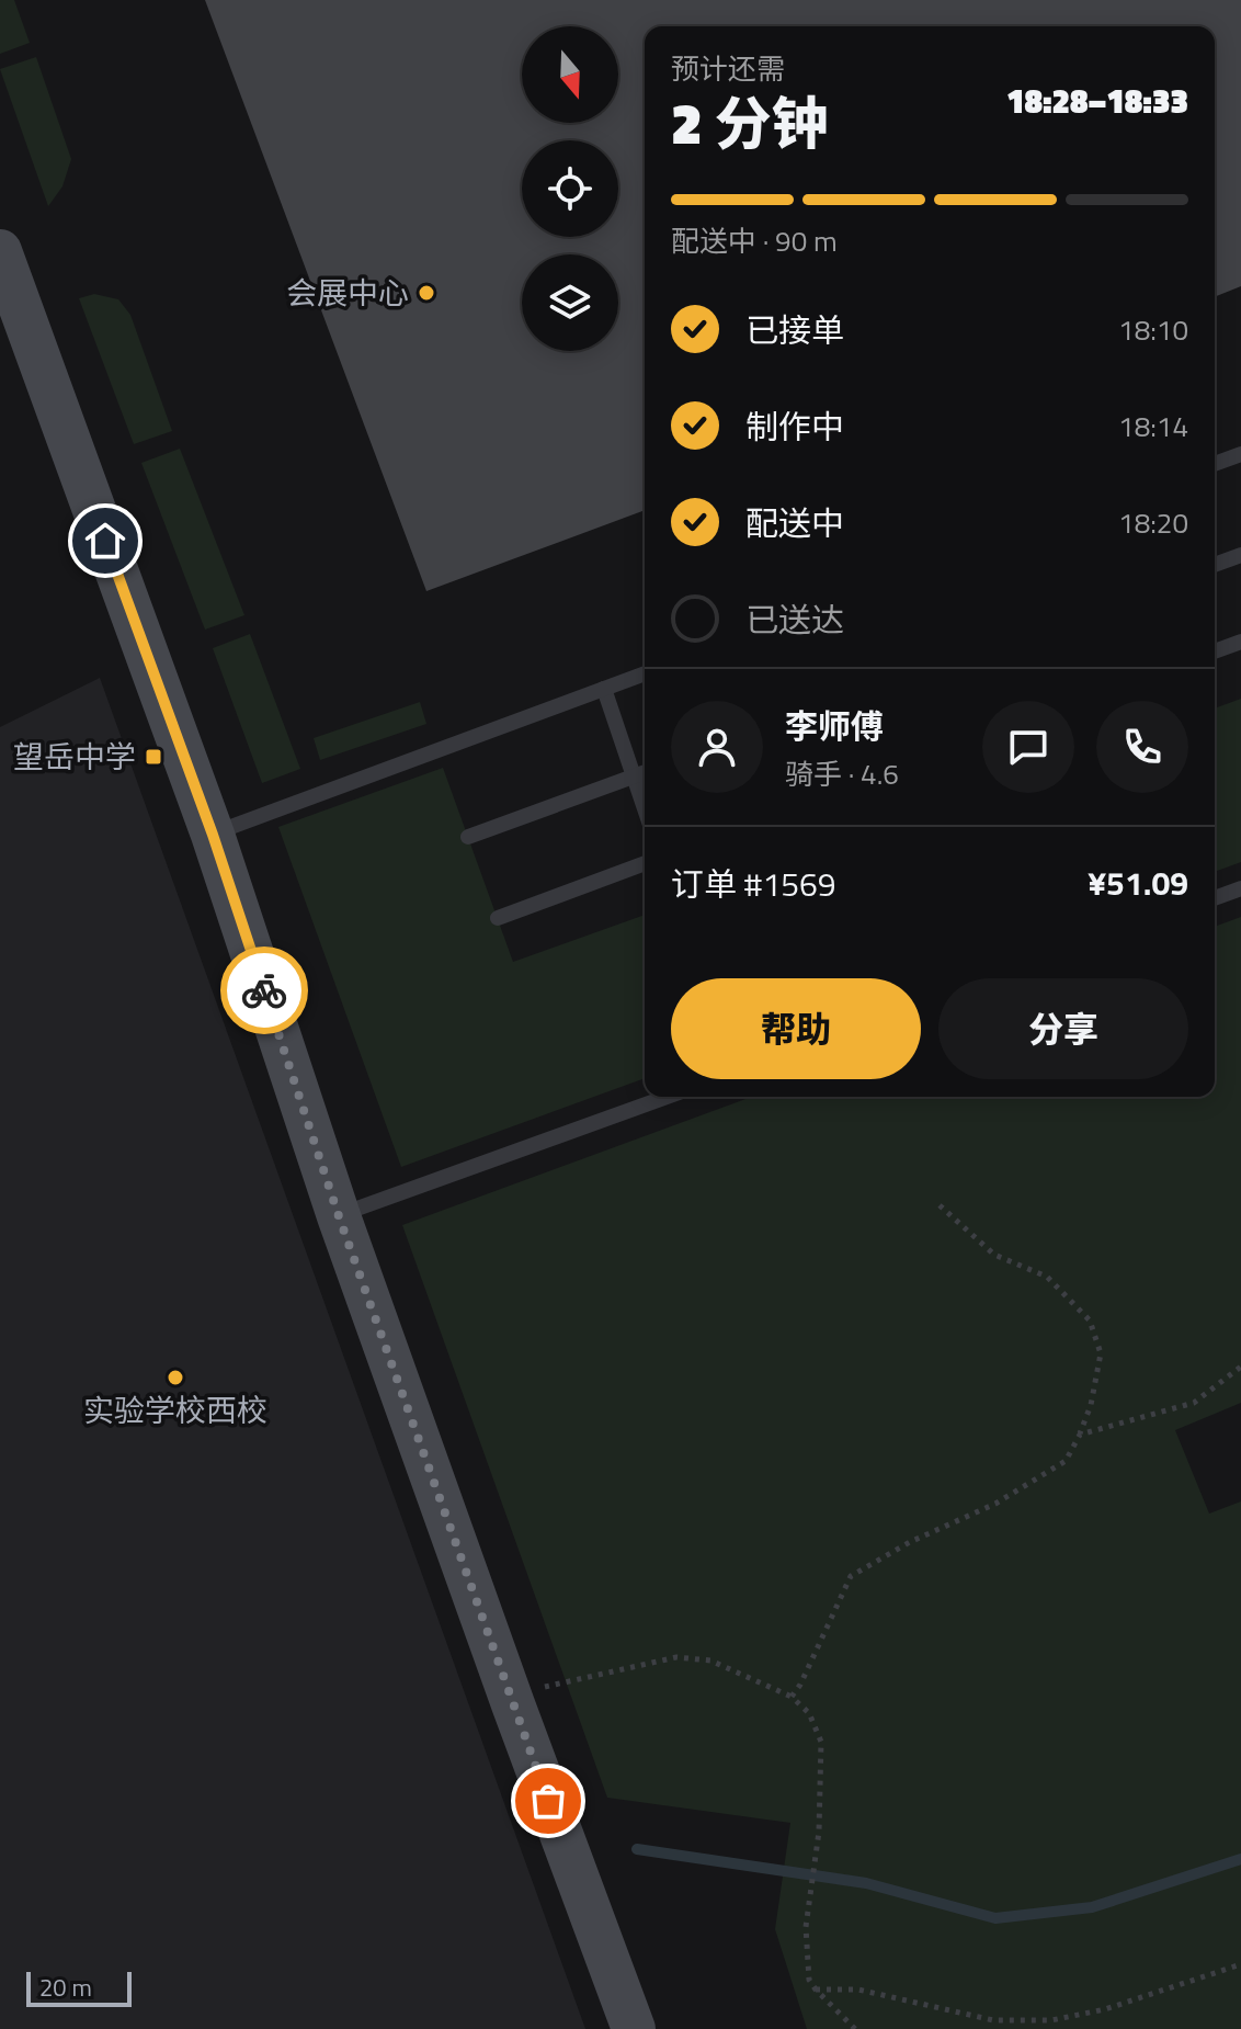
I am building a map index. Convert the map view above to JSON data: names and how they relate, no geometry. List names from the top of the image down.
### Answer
{
  "places": {
    "other": ["会展中心", "实验学校西校"],
    "transit": ["望岳中学"]
  },
  "scale_bar": "20 m",
  "north": "bottom",
  "page": {
    "heading": ["2 分钟", "预计还需", "18:28–18:33"],
    "panel": [
      "李师傅",
      "骑手 · 4.6",
      "订单 #1569",
      "¥51.09"
    ],
    "bar": "配送中 · 90 m",
    "list": [
      ["已接单", "18:10"],
      ["制作中", "18:14"],
      ["配送中", "18:20"],
      "已送达"
    ],
    "buttons": ["帮助", "分享"],
    "scale": "20 m"
  }
}
